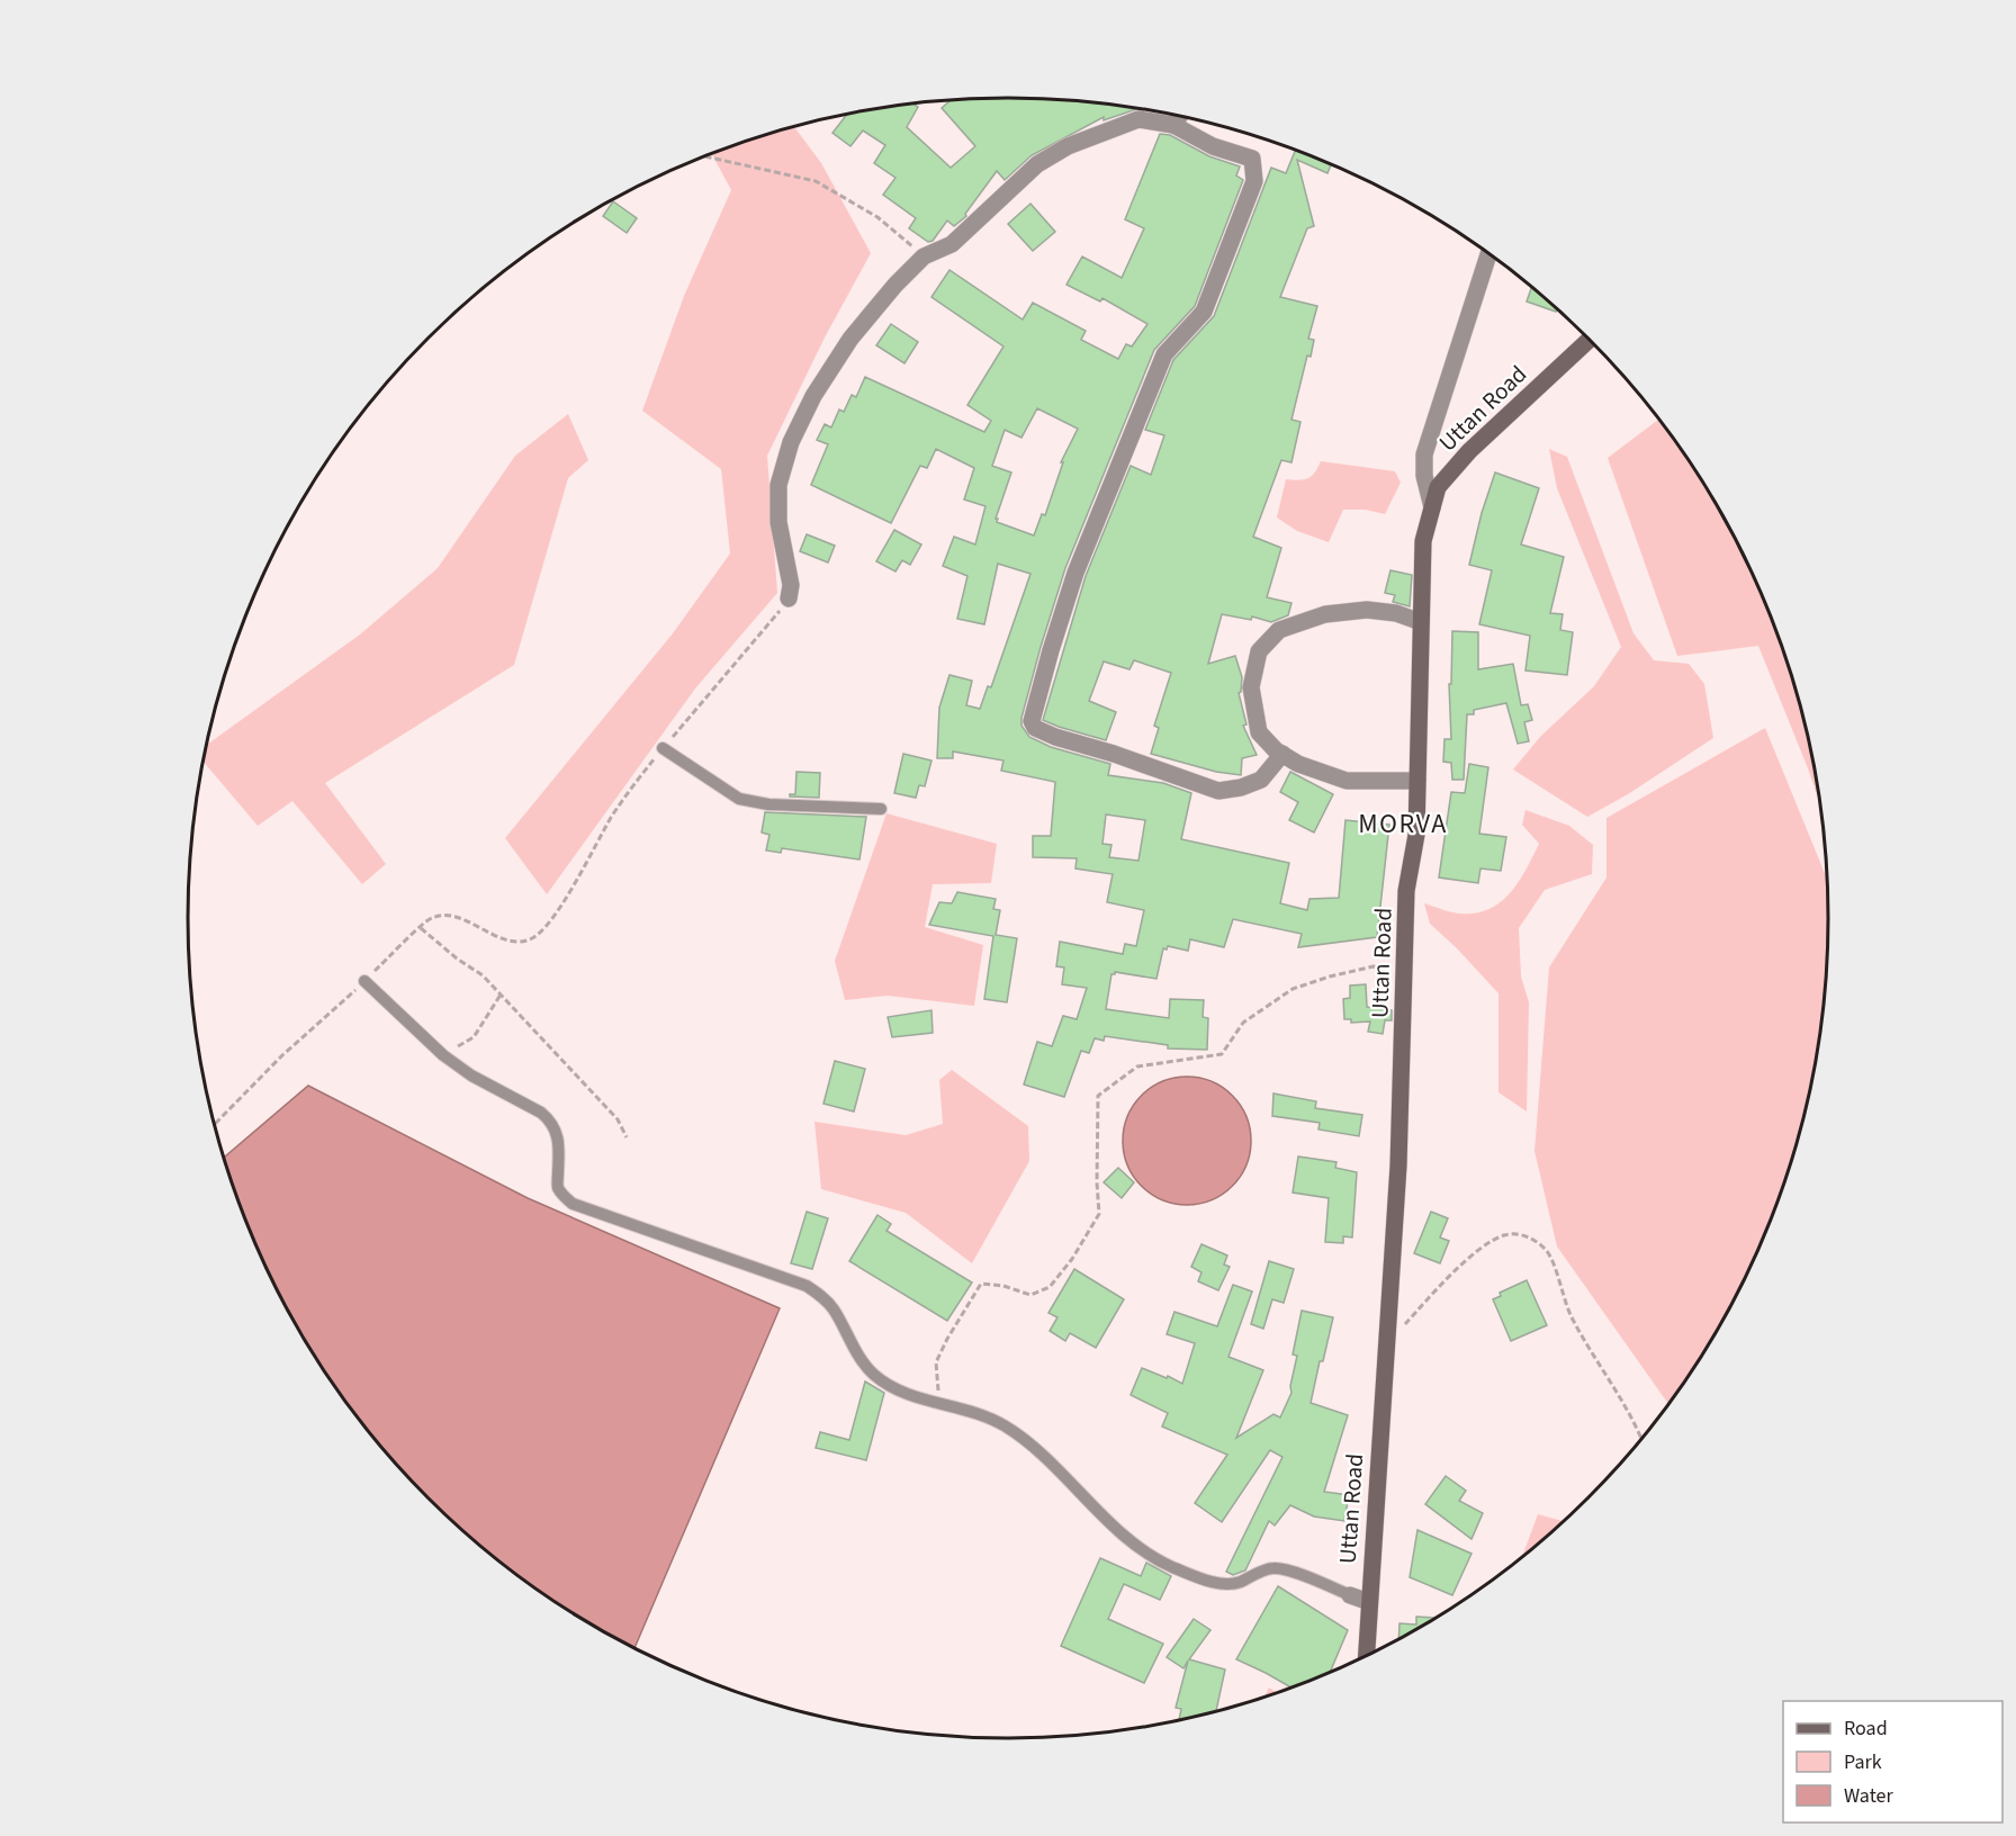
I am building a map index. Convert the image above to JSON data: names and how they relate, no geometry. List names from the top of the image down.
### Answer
{
  "streets": {
    "main road": ["Uttan Road"]
  },
  "districts": ["MORVA"],
  "legend": ["Road", "Park", "Water"]
}
